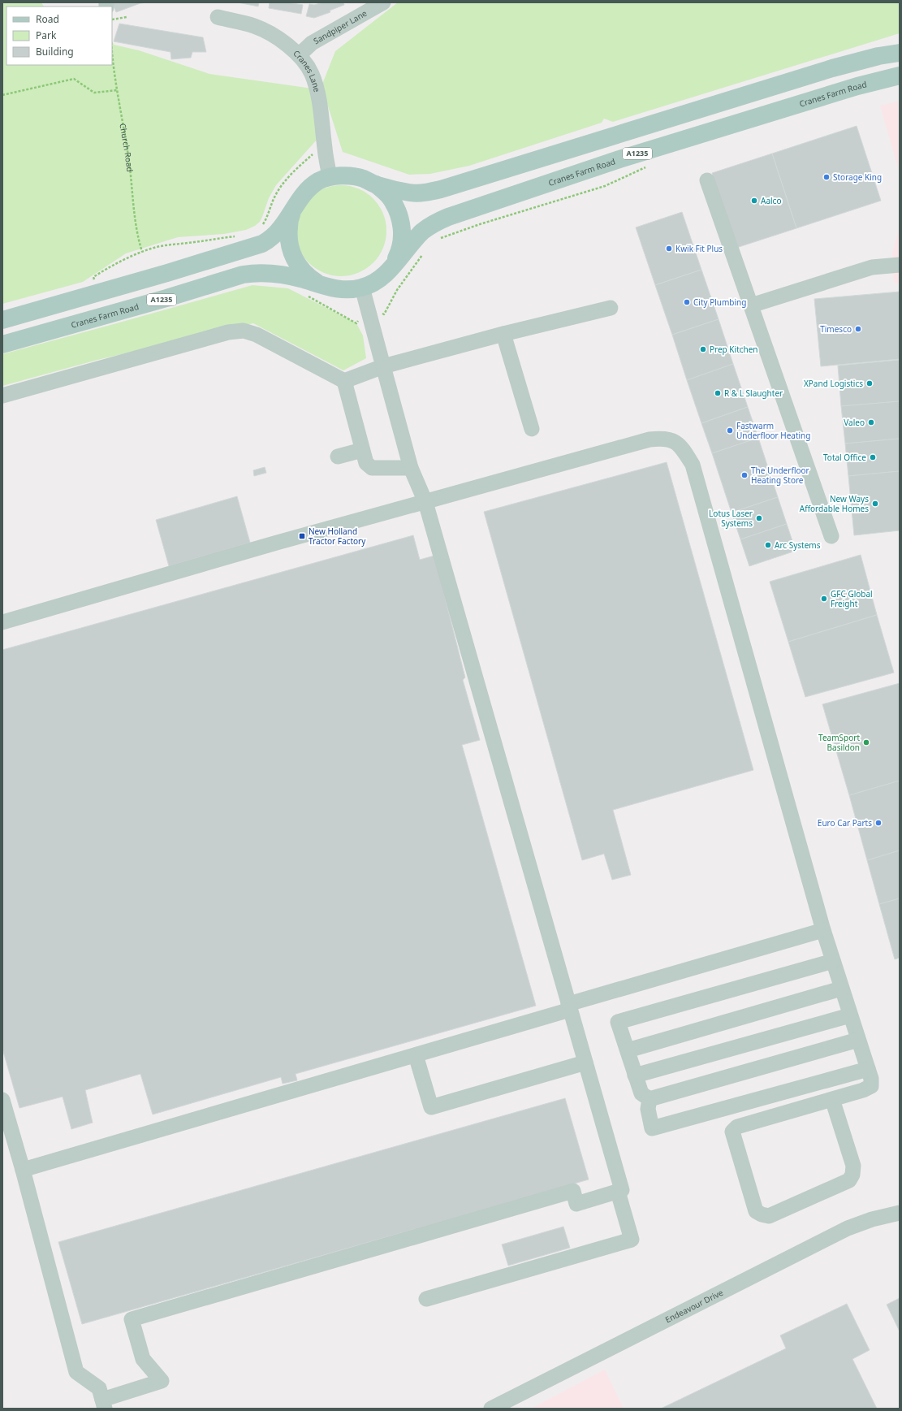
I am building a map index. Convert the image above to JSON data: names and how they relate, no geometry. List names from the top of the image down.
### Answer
{
  "streets": {
    "main road": ["Cranes Farm Road", "A1235"],
    "street": ["Sandpiper Lane", "Cranes Lane", "Endeavour Drive"],
    "path": ["Church Road"]
  },
  "crossings": [
    ["Sandpiper Lane", "Cranes Lane"],
    ["Cranes Lane", "Cranes Farm Road"]
  ],
  "places": {
    "other": [
      "Storage King",
      "Aalco",
      "Kwik Fit Plus",
      "City Plumbing",
      "Timesco",
      "Prep Kitchen",
      "XPand Logistics",
      "R & L Slaughter",
      "Valeo",
      "Fastwarm Underfloor Heating",
      "Total Office",
      "The Underfloor Heating Store",
      "New Ways Affordable Homes",
      "Lotus Laser Systems",
      "Arc Systems",
      "GFC Global Freight",
      "TeamSport Basildon",
      "Euro Car Parts"
    ],
    "transit": ["New Holland Tractor Factory"]
  },
  "legend": ["Road", "Park", "Building"]
}
